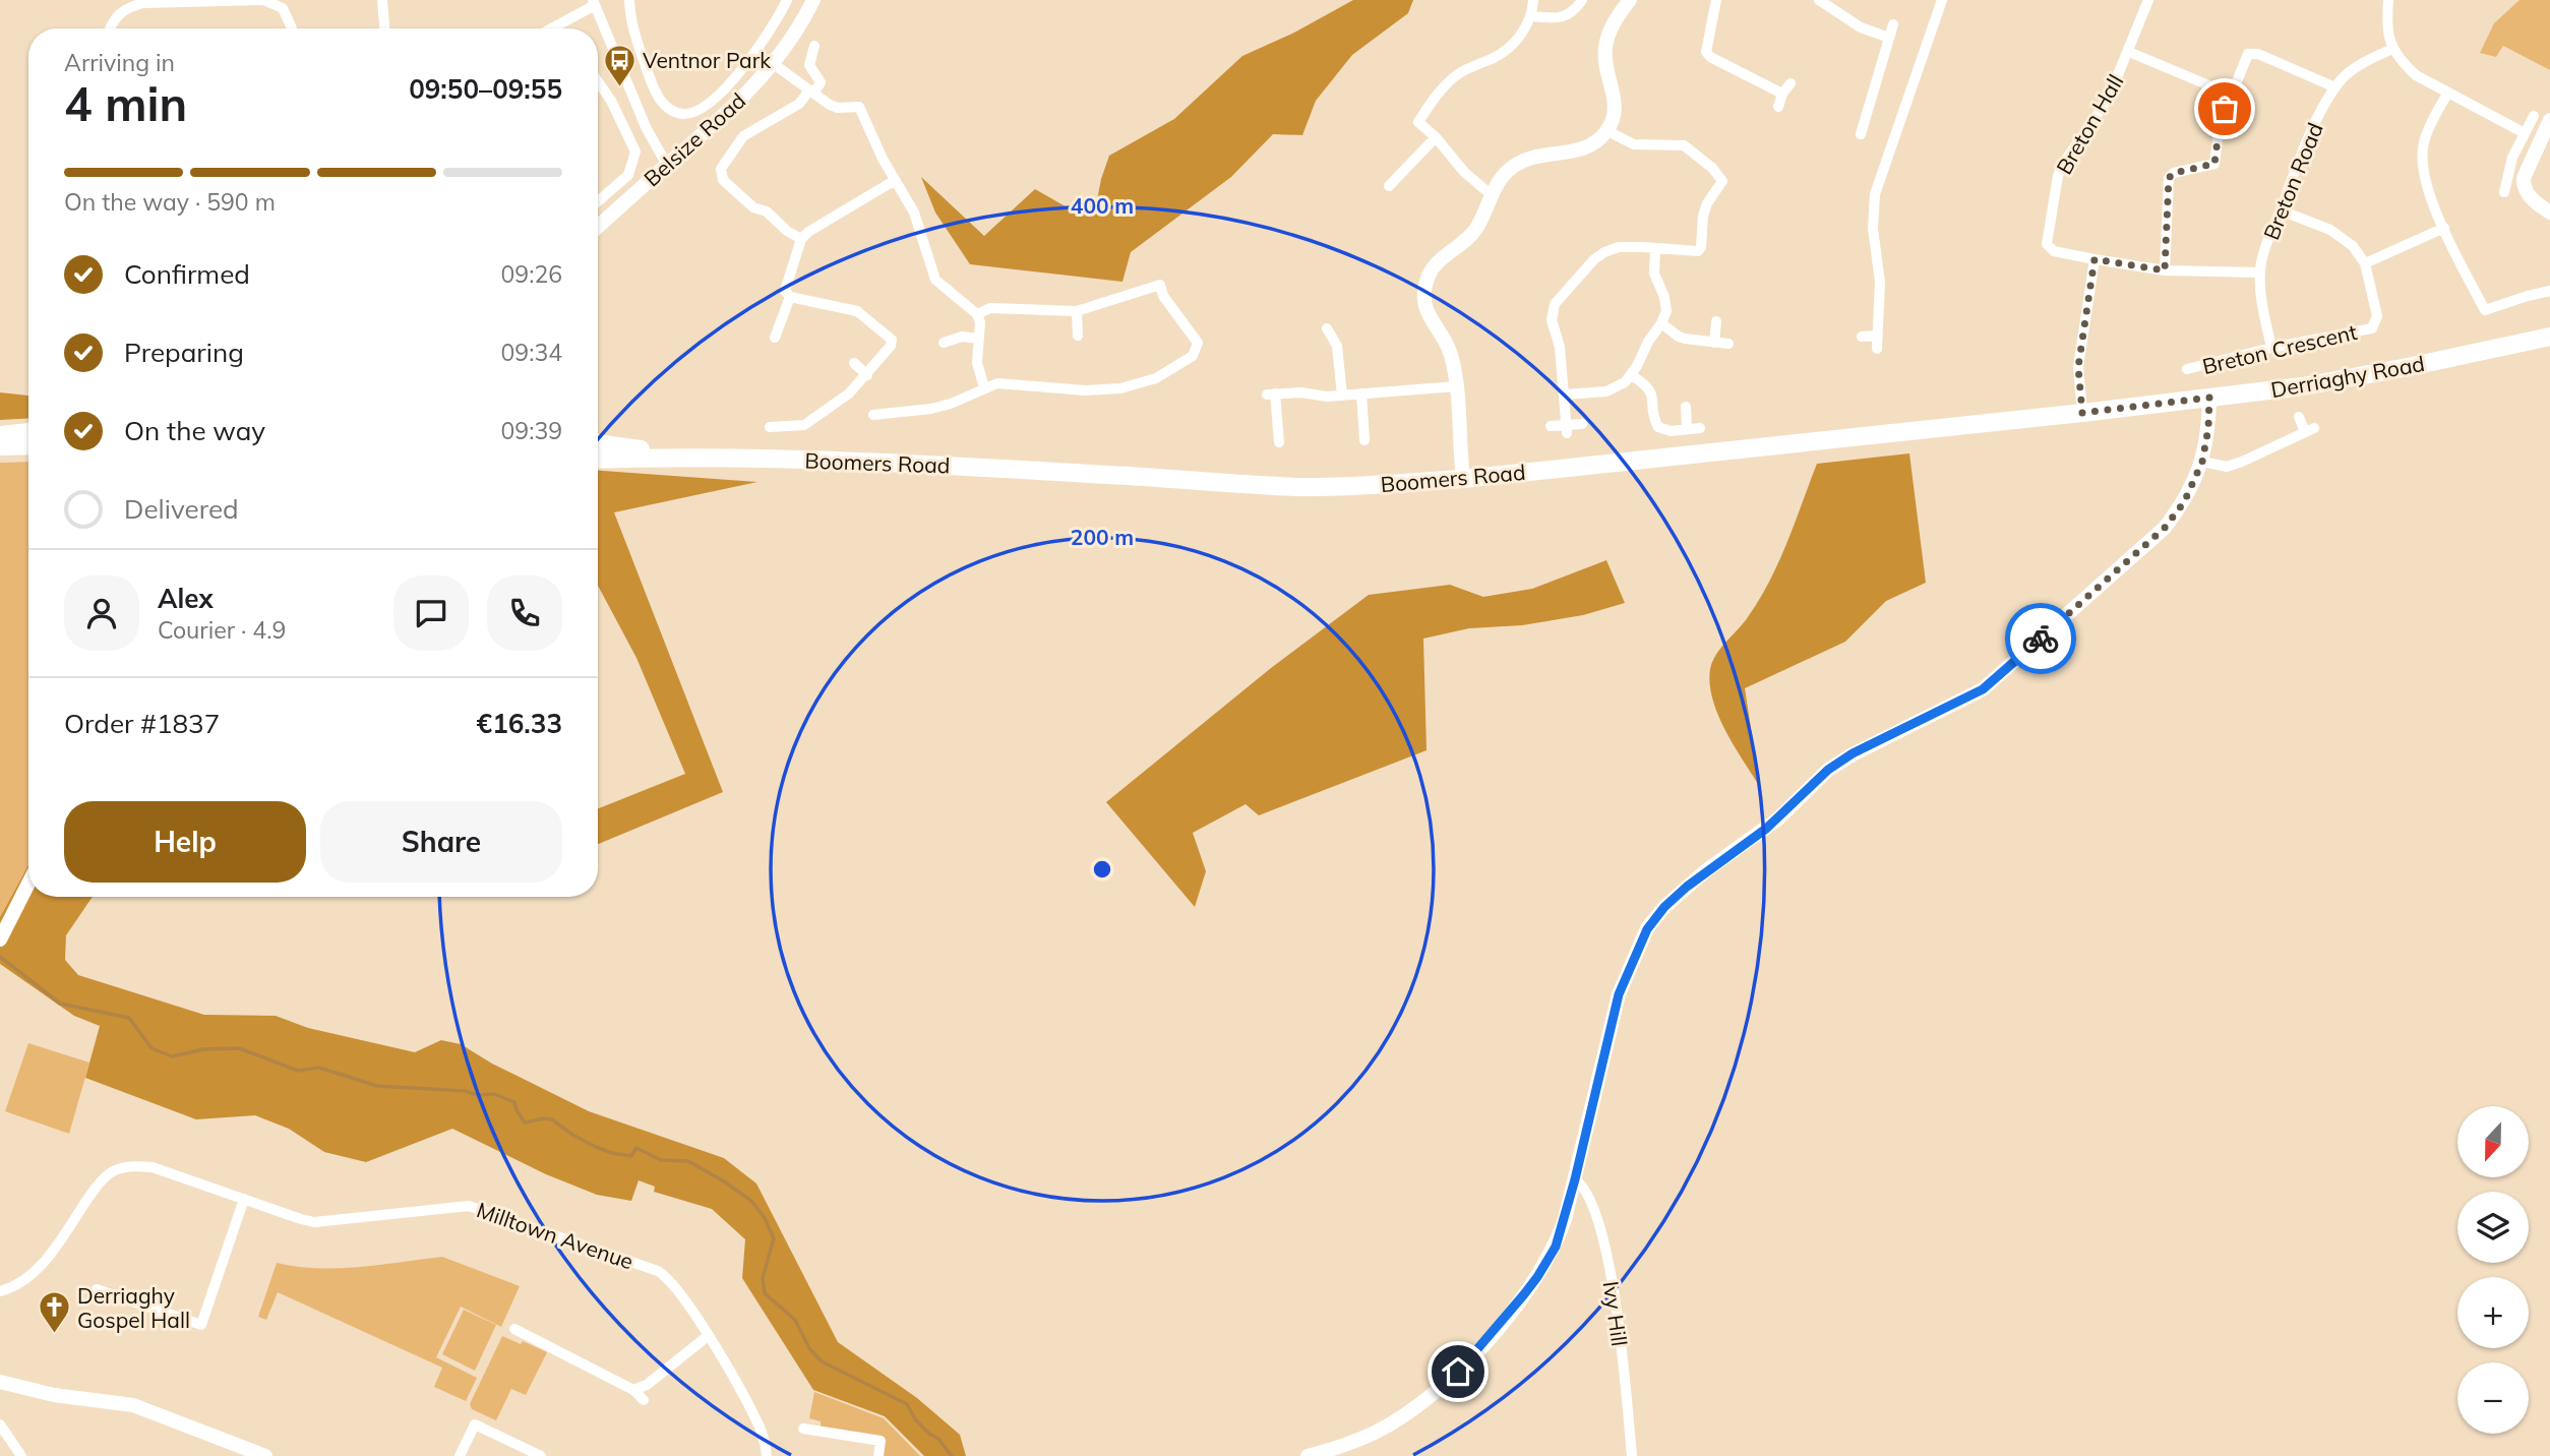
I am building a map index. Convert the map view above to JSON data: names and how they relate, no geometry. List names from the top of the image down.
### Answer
{
  "streets": {
    "main road": ["Derriaghy Road", "Boomers Road"],
    "street": [
      "Breton Hall",
      "Belsize Road",
      "Breton Road",
      "Breton Crescent",
      "Milltown Avenue",
      "Ivy Hill"
    ]
  },
  "crossings": [
    ["Breton Hall", "Breton Road"],
    ["Breton Road", "Breton Crescent"],
    ["Derriaghy Road", "Boomers Road"]
  ],
  "places": {
    "bus stop": ["Ventnor Park"],
    "church": ["Derriaghy Gospel Hall"]
  },
  "north": "bottom",
  "page": {
    "heading": ["4 min", "Arriving in", "09:50–09:55"],
    "panel": [
      "Alex",
      "Courier · 4.9",
      "Order #1837",
      "€16.33"
    ],
    "bar": "On the way · 590 m",
    "list": [
      ["Confirmed", "09:26"],
      ["Preparing", "09:34"],
      ["On the way", "09:39"],
      "Delivered"
    ],
    "buttons": ["Help", "Share"],
    "map_buttons": ["+", "−"]
  },
  "rings": ["400 m", "200 m"]
}
